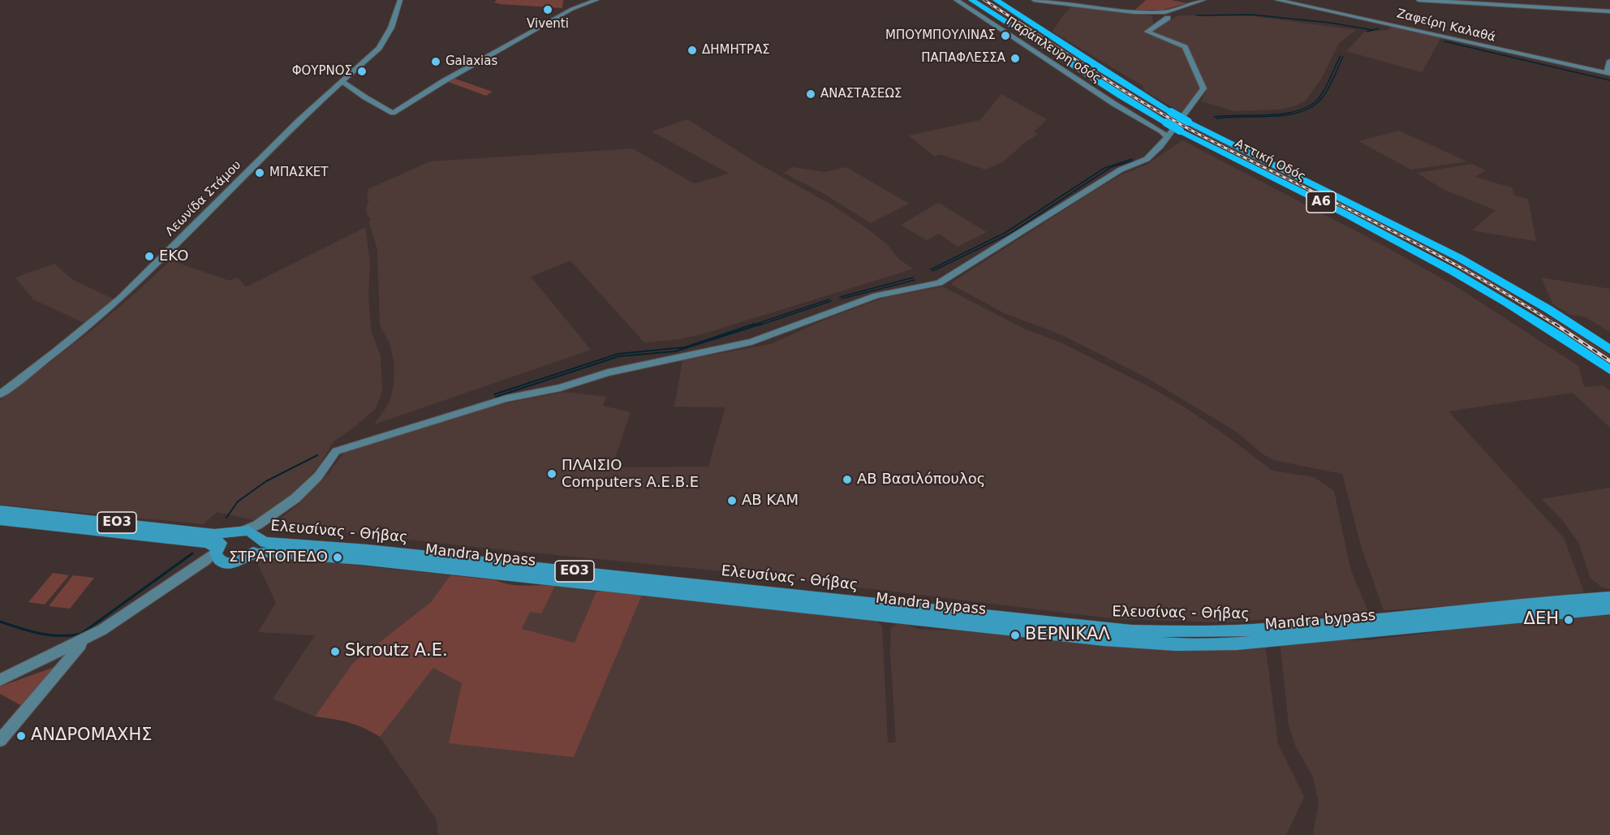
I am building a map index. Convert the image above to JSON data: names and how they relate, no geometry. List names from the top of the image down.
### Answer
{
  "streets": {
    "highway": ["Αττική Οδός", "Α6"],
    "main road": ["ΕΟ3", "Ελευσίνας - Θήβας", "Mandra bypass"],
    "street": ["Ζαφείρη Καλαθά", "Παράπλευρη οδός", "Λεωνίδα Στάμου"]
  },
  "crossings": [
    ["ΕΟ3", "Ελευσίνας - Θήβας"],
    ["ΕΟ3", "Mandra bypass"],
    ["Ελευσίνας - Θήβας", "Mandra bypass"]
  ],
  "places": [
    "Viventi",
    "ΜΠΟΥΜΠΟΥΛΙΝΑΣ",
    "ΔΗΜΗΤΡΑΣ",
    "ΠΑΠΑΦΛΕΣΣΑ",
    "Galaxias",
    "ΦΟΥΡΝΟΣ",
    "ΑΝΑΣΤΑΣΕΩΣ",
    "ΜΠΑΣΚΕΤ",
    "EKO",
    "ΠΛΑΙΣΙΟ Computers Α.Ε.Β.Ε",
    "ΑΒ Βασιλόπουλος",
    "ΑΒ ΚΑΜ",
    "ΣΤΡΑΤΟΠΕΔΟ",
    "ΔΕΗ",
    "ΒΕΡΝΙΚΑΛ",
    "Skroutz Α.Ε.",
    "ΑΝΔΡΟΜΑΧΗΣ"
  ]
}
